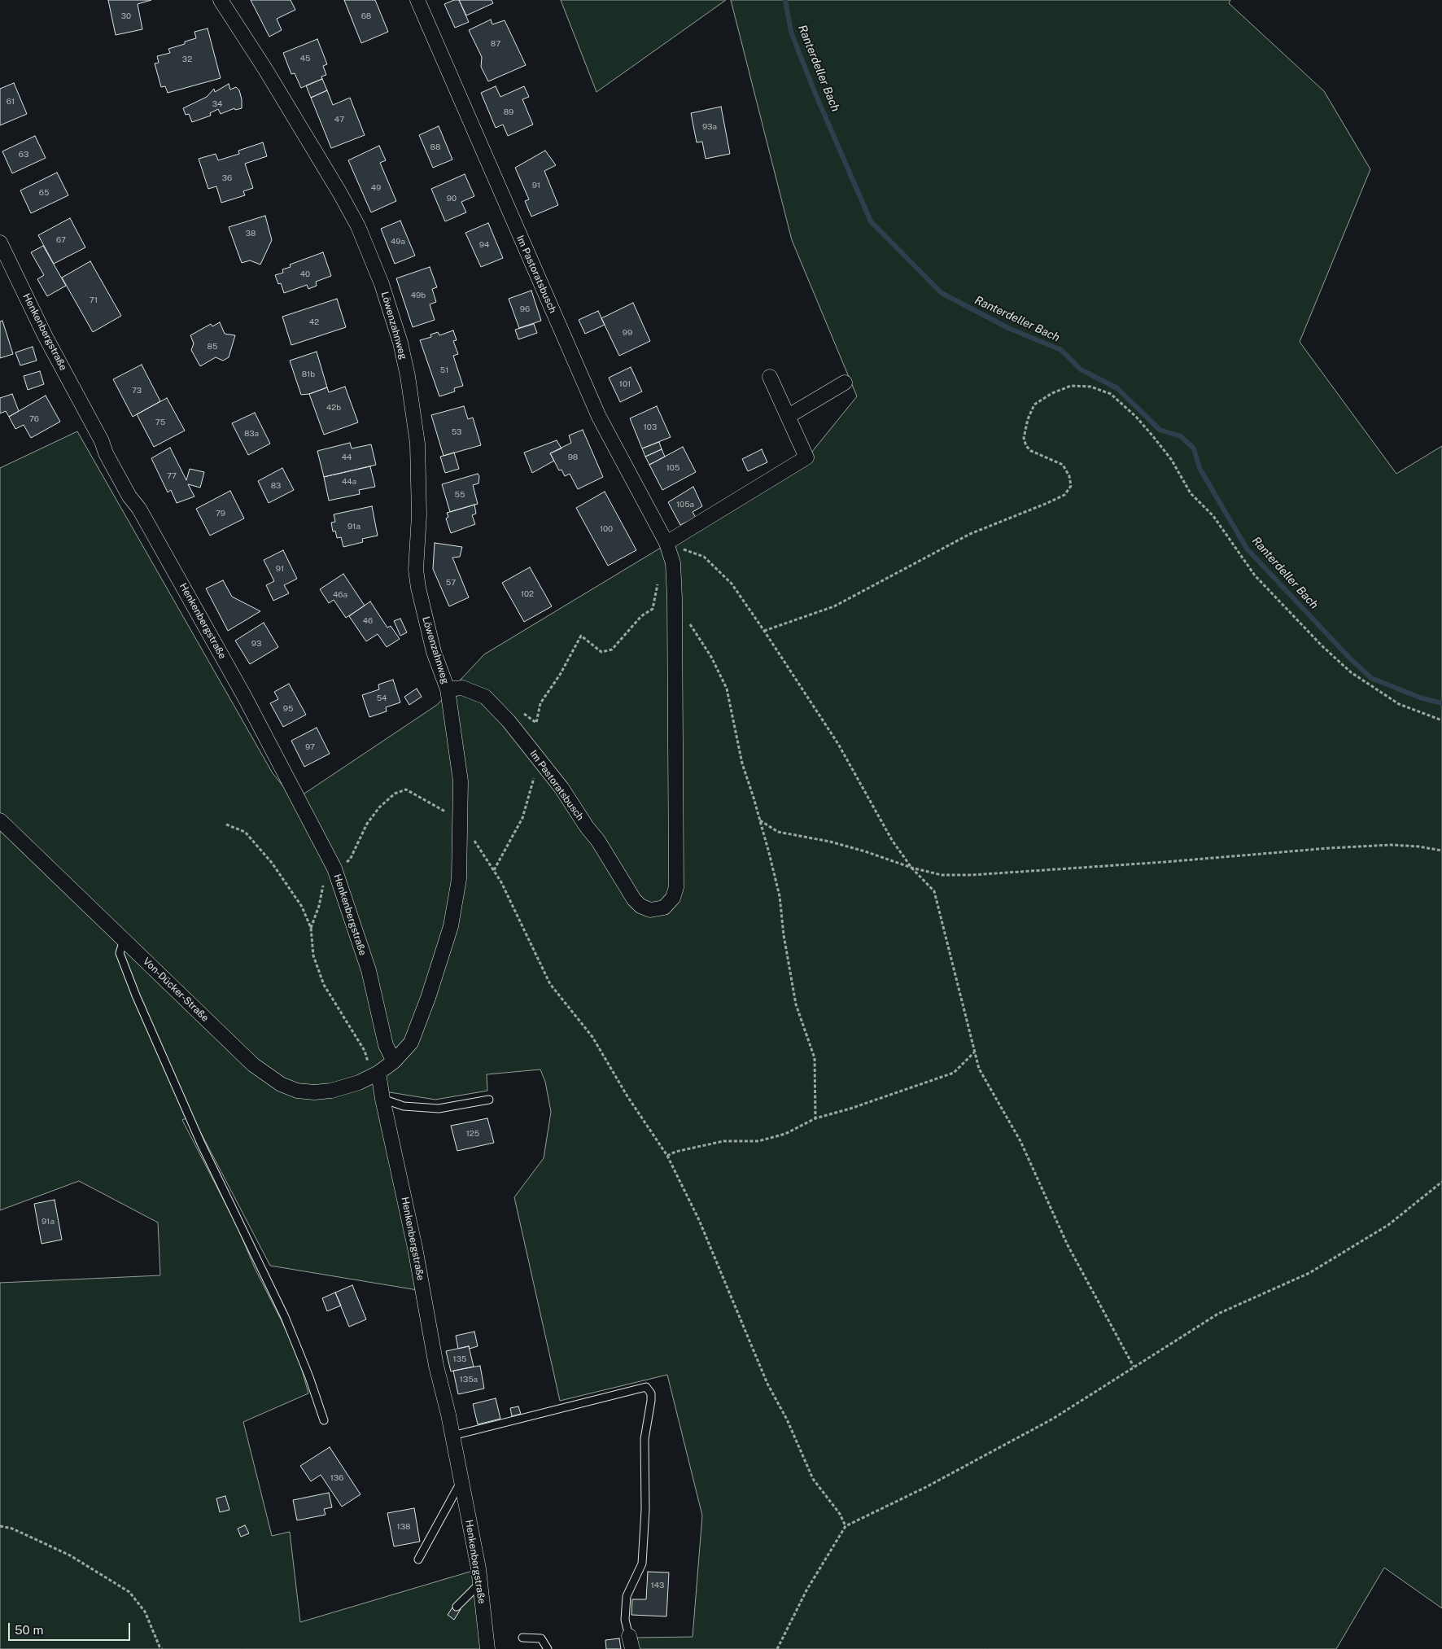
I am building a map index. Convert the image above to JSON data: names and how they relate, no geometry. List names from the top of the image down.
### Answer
{
  "streets": {
    "street": [
      "Im Pastoratsbusch",
      "Löwenzahnweg",
      "Henkenbergstraße",
      "Von-Dücker-Straße"
    ]
  },
  "crossings": [
    ["Im Pastoratsbusch", "Löwenzahnweg"],
    ["Henkenbergstraße", "Von-Dücker-Straße"]
  ],
  "water": ["Ranterdeller Bach"],
  "house_numbers": [
    "30",
    "68",
    "87",
    "45",
    "32",
    "61",
    "34",
    "89",
    "47",
    "93a",
    "88",
    "63",
    "36",
    "91",
    "49",
    "65",
    "90",
    "38",
    "67",
    "49a",
    "94",
    "40",
    "49b",
    "71",
    "96",
    "42",
    "99",
    "85",
    "51",
    "81b",
    "101",
    "73",
    "42b",
    "76",
    "75",
    "103",
    "53",
    "83a",
    "44",
    "98",
    "105",
    "77",
    "44a",
    "83",
    "55",
    "105a",
    "79",
    "91a",
    "100",
    "91",
    "57",
    "102",
    "46a",
    "46",
    "93",
    "54",
    "95",
    "97",
    "125",
    "91a",
    "135",
    "135a",
    "136",
    "138",
    "143"
  ],
  "scale_bar": "50 m"
}
